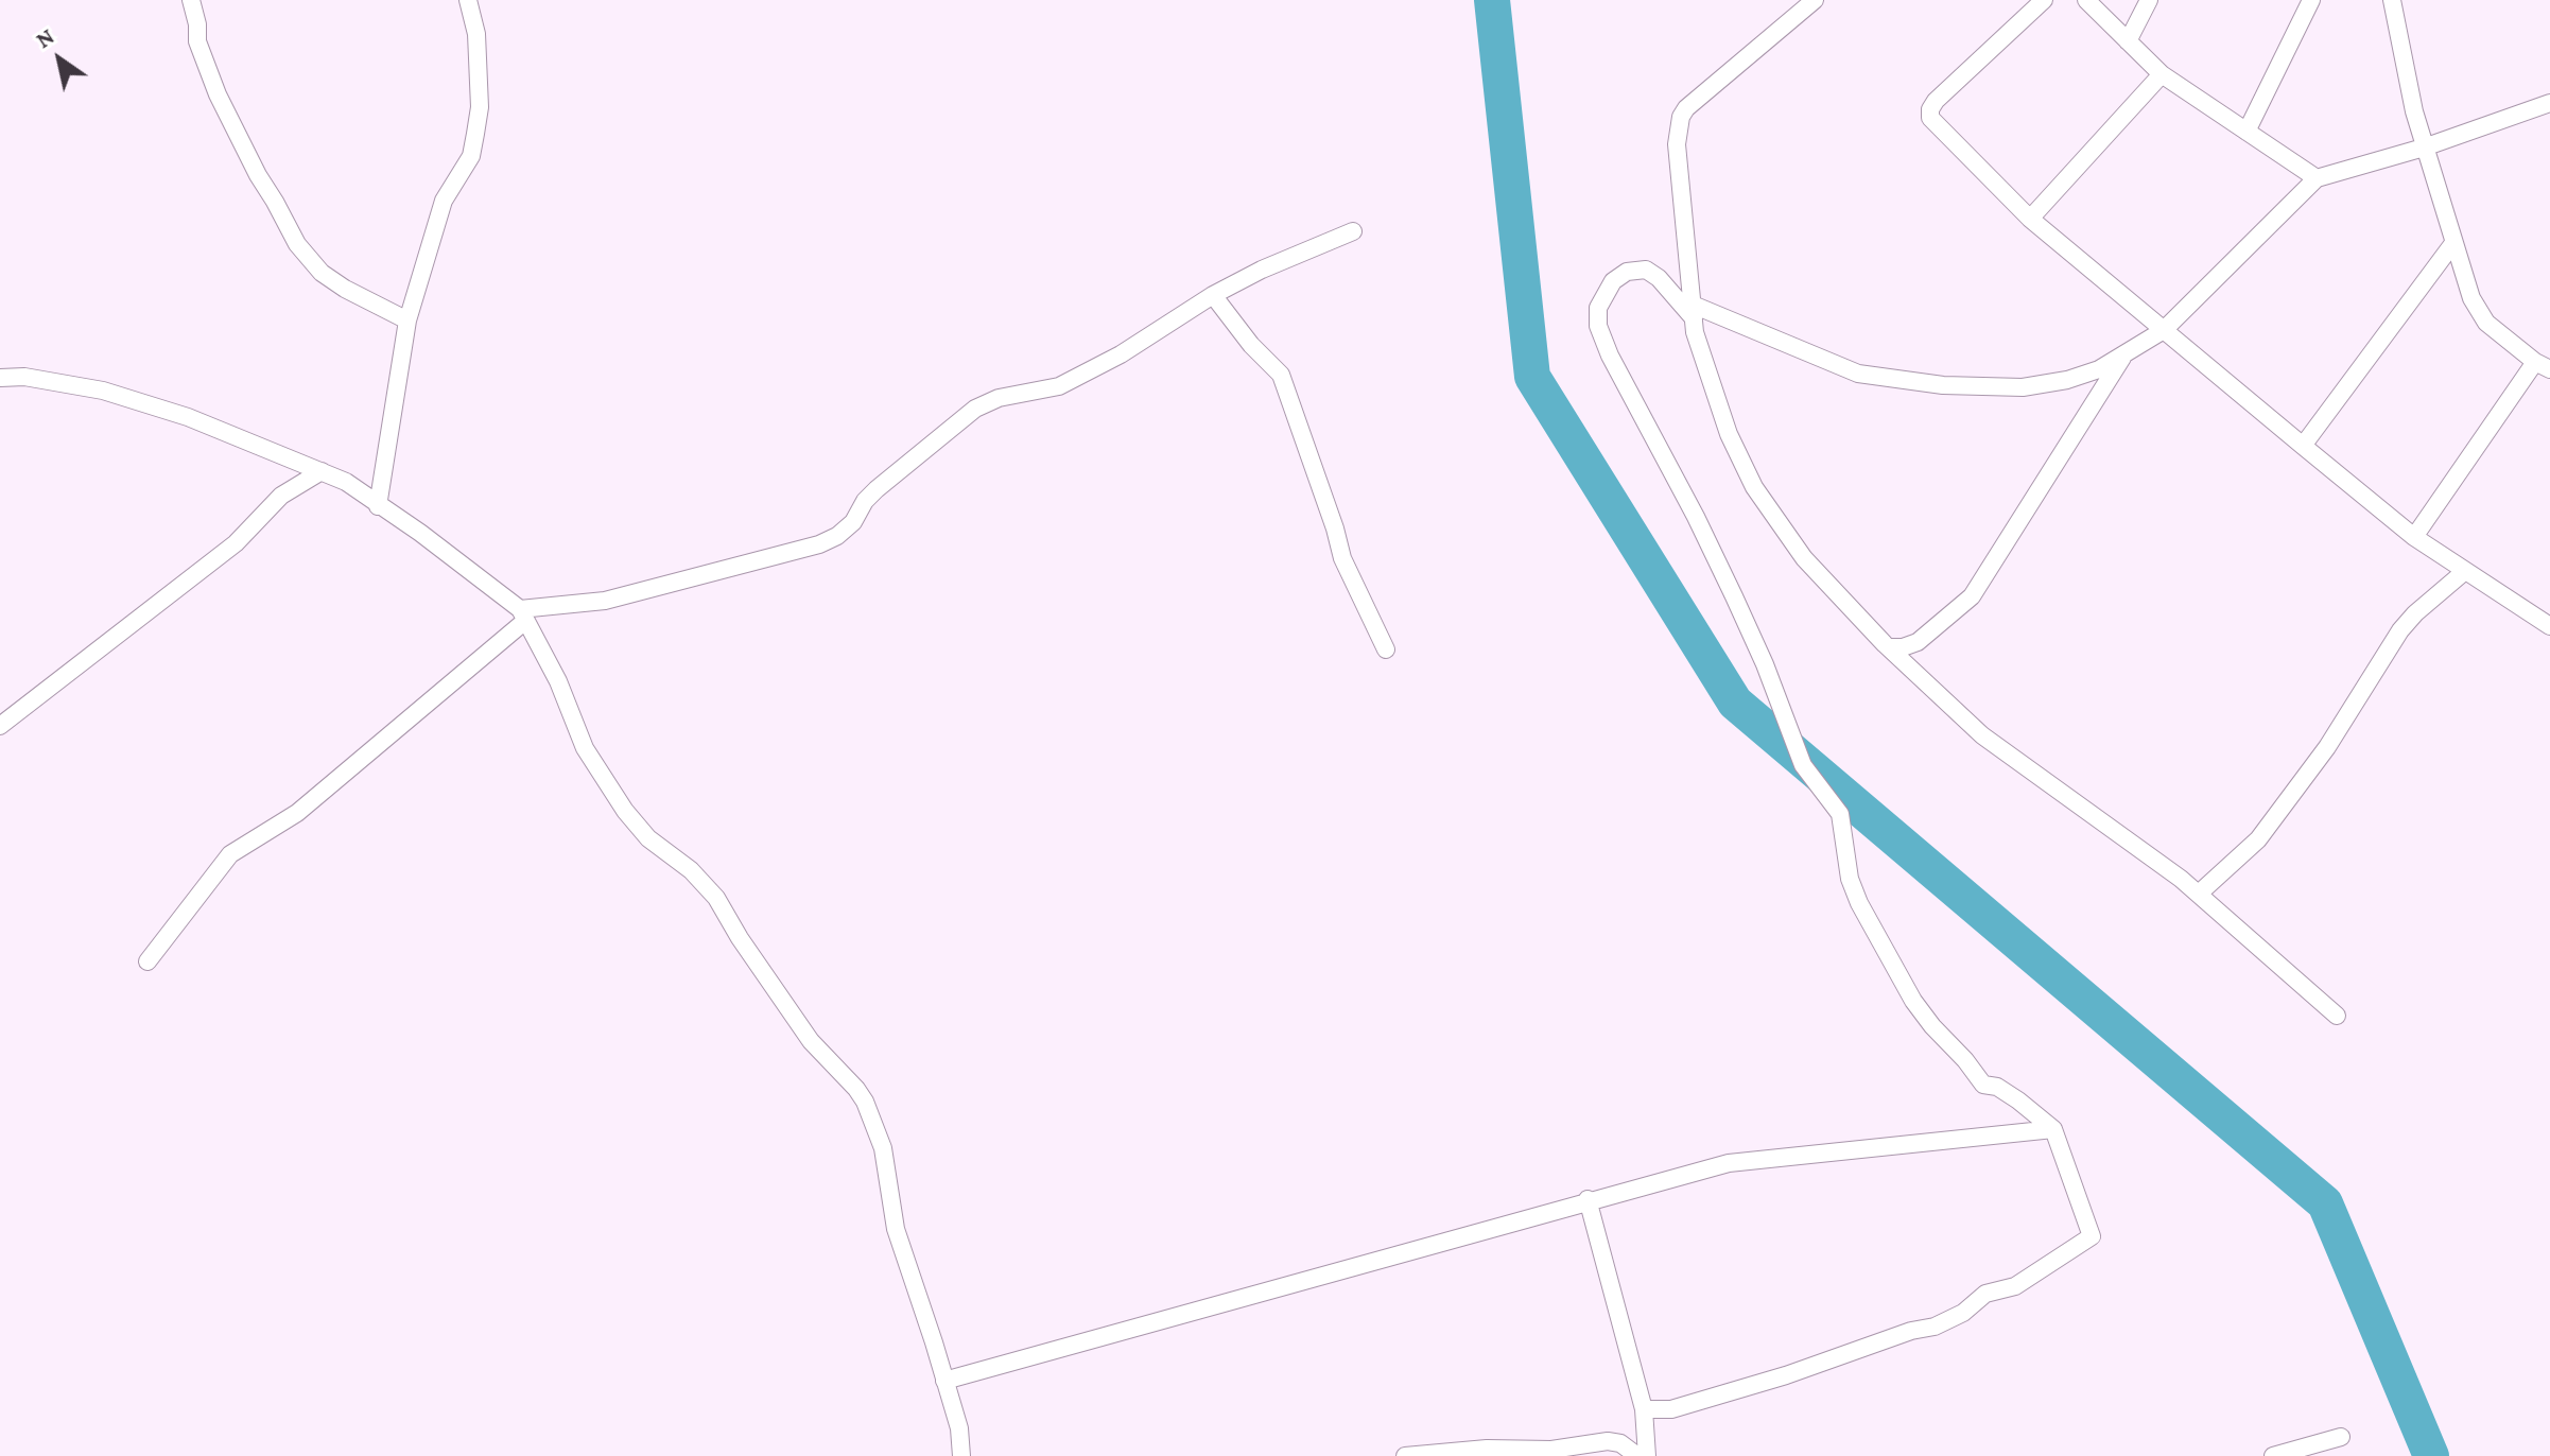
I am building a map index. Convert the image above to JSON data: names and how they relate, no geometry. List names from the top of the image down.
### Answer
{
  "north": "top left"
}
